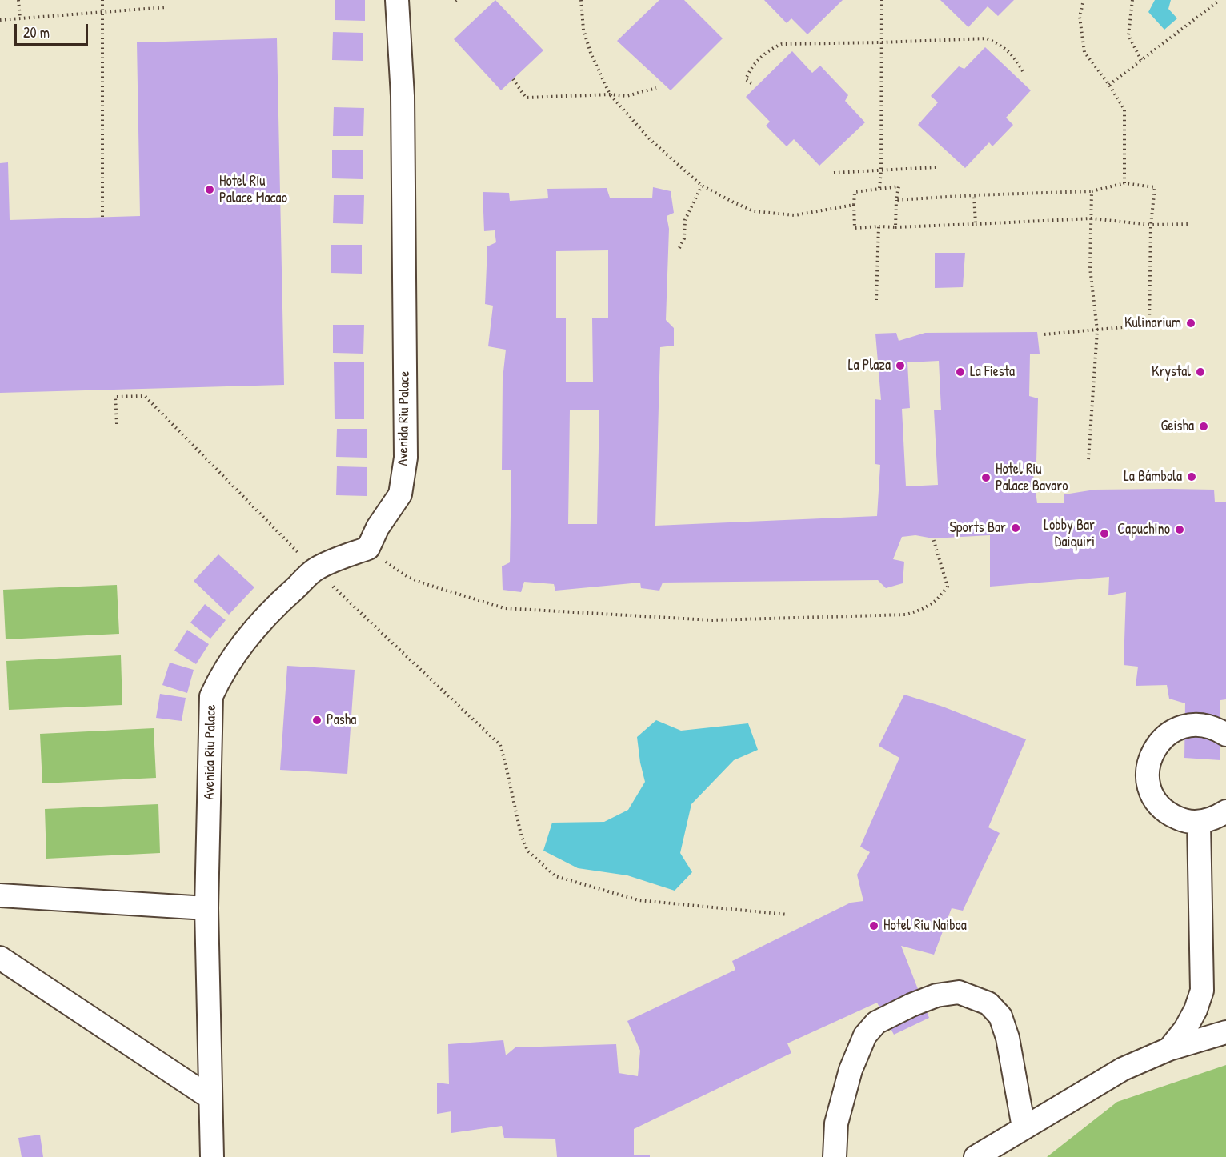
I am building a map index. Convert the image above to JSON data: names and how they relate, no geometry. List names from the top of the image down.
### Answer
{
  "streets": {
    "street": ["Avenida Riu Palace"]
  },
  "places": [
    "Hotel Riu Palace Macao",
    "Kulinarium",
    "La Plaza",
    "La Fiesta",
    "Krystal",
    "Geisha",
    "La Bámbola",
    "Hotel Riu Palace Bavaro",
    "Sports Bar",
    "Capuchino",
    "Lobby Bar Daiquiri",
    "Pasha",
    "Hotel Riu Naiboa"
  ],
  "scale_bar": "20 m"
}
